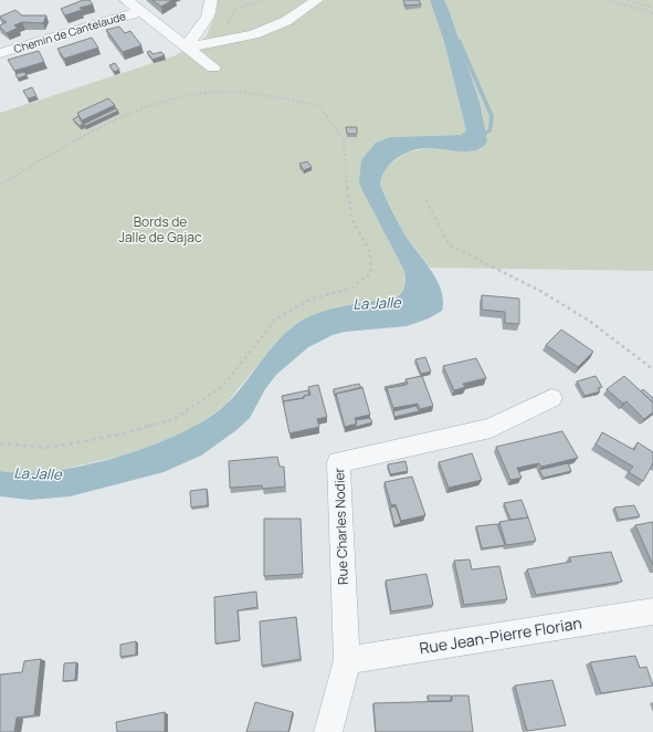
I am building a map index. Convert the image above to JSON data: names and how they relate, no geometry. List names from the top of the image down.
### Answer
{
  "streets": {
    "street": ["Chemin de Cantelaude", "Rue Charles Nodier", "Rue Jean-Pierre Florian"]
  },
  "crossings": [
    ["Rue Charles Nodier", "Rue Jean-Pierre Florian"]
  ],
  "water": ["La Jalle"],
  "parks": ["Bords de Jalle de Gajac"]
}
